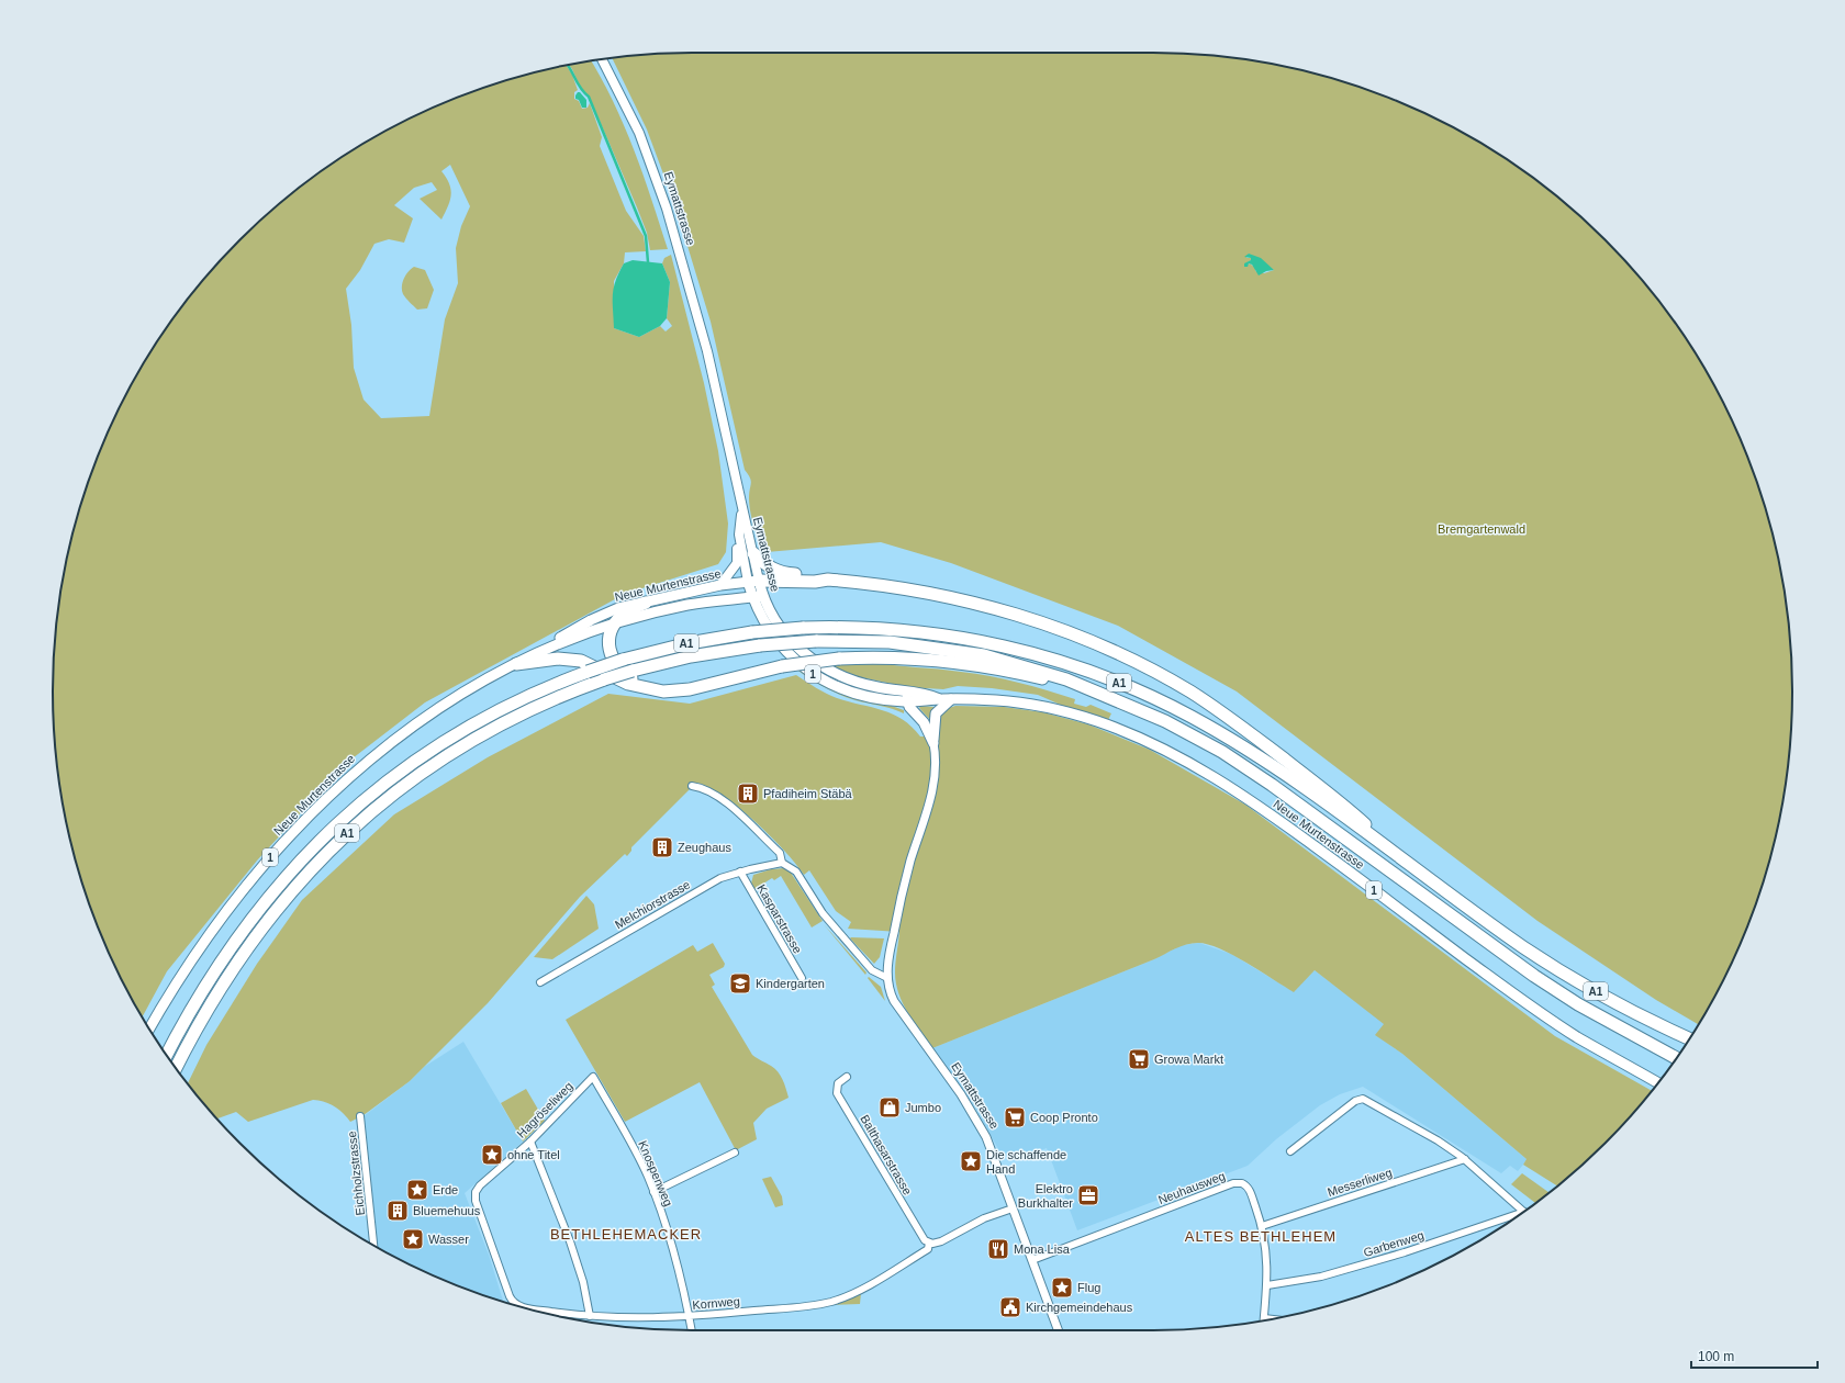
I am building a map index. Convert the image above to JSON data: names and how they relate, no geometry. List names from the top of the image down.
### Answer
{
  "streets": {
    "highway": ["A1"],
    "main road": ["Eymattstrasse", "Neue Murtenstrasse", "1"],
    "street": [
      "Melchiorstrasse",
      "Kasparstrasse",
      "Hagröseliweg",
      "Balthasarstrasse",
      "Eichholzstrasse",
      "Knospenweg",
      "Messerliweg",
      "Neuhausweg",
      "Garbenweg",
      "Kornweg"
    ]
  },
  "crossings": [
    ["Eymattstrasse", "Neue Murtenstrasse"],
    ["Eymattstrasse", "Neuhausweg"],
    ["Melchiorstrasse", "Kasparstrasse"],
    ["Hagröseliweg", "Knospenweg"],
    ["Hagröseliweg", "Kornweg"],
    ["Balthasarstrasse", "Kornweg"],
    ["Knospenweg", "Kornweg"],
    ["Messerliweg", "Neuhausweg"],
    ["Neuhausweg", "Garbenweg"]
  ],
  "districts": ["BETHLEHEMACKER", "ALTES BETHLEHEM"],
  "parks": ["Bremgartenwald"],
  "places": {
    "building": ["Pfadiheim Stäbä", "Zeughaus", "Bluemehuus"],
    "school or university": ["Kindergarten"],
    "supermarket": ["Growa Markt", "Coop Pronto"],
    "shop": ["Jumbo"],
    "place": [
      "ohne Titel",
      "Die schaffende Hand",
      "Erde",
      "Wasser",
      "Flug"
    ],
    "office": ["Elektro Burkhalter"],
    "restaurant": ["Mona Lisa"],
    "public building": ["Kirchgemeindehaus"]
  },
  "scale_bar": "100 m"
}
